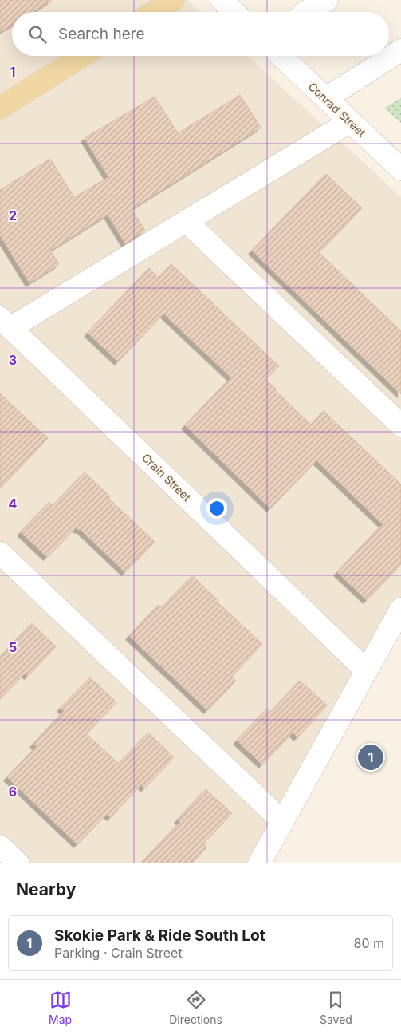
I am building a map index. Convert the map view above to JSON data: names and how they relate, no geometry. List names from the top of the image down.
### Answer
{
  "streets": {
    "street": ["Conrad Street", "Crain Street"]
  },
  "page": {
    "search": "Search here",
    "pins": "1",
    "heading": "Nearby",
    "list": [
      {
        "mark": "1",
        "name": "Skokie Park & Ride South Lot",
        "note": "Parking · Crain Street",
        "value": "80 m"
      }
    ],
    "nav": ["Map", "Directions", "Saved"]
  },
  "grid": {
    "rows": [
      "1",
      "2",
      "3",
      "4",
      "5",
      "6"
    ]
  }
}
